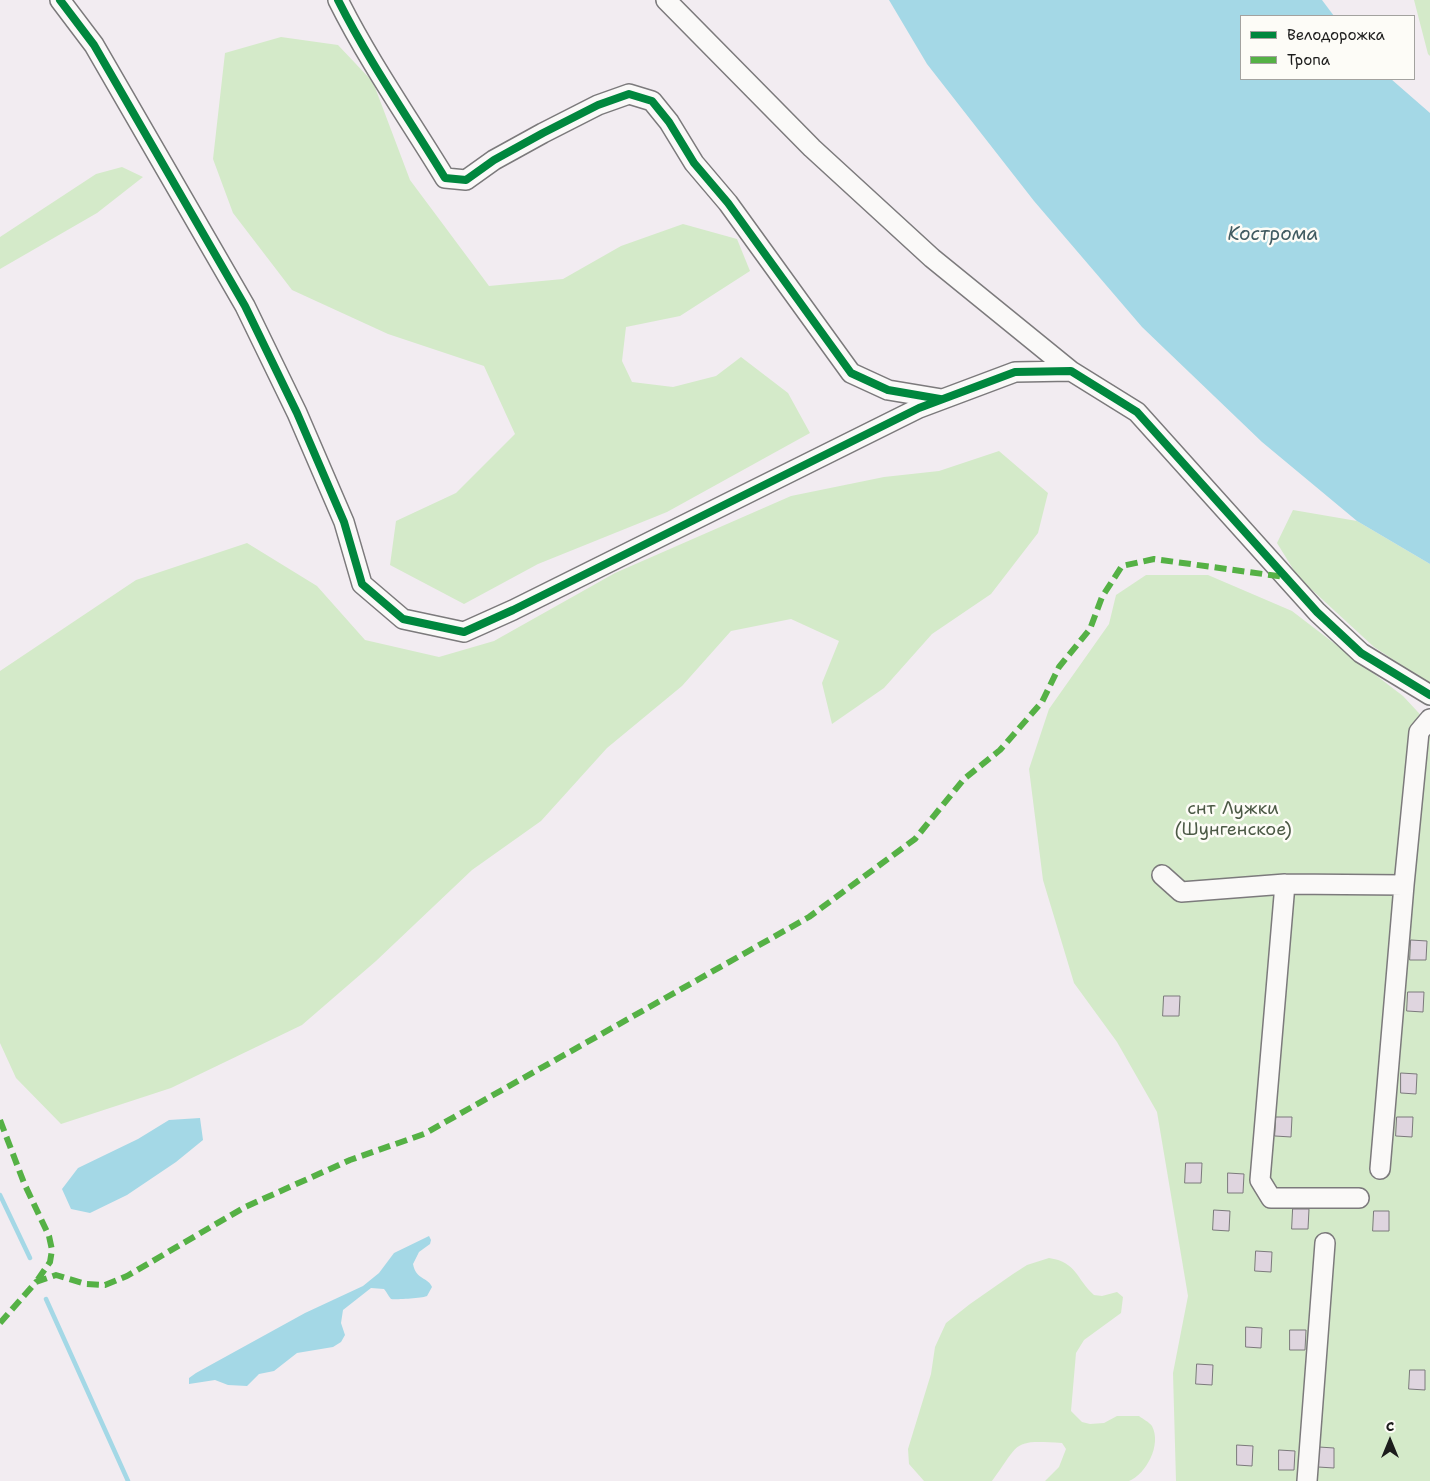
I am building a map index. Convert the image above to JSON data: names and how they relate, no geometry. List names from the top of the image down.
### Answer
{
  "water": ["Кострома"],
  "parks": ["снт Лужки (Шунгенское)"],
  "legend": ["Велодорожка", "Тропа"],
  "north": "top"
}
